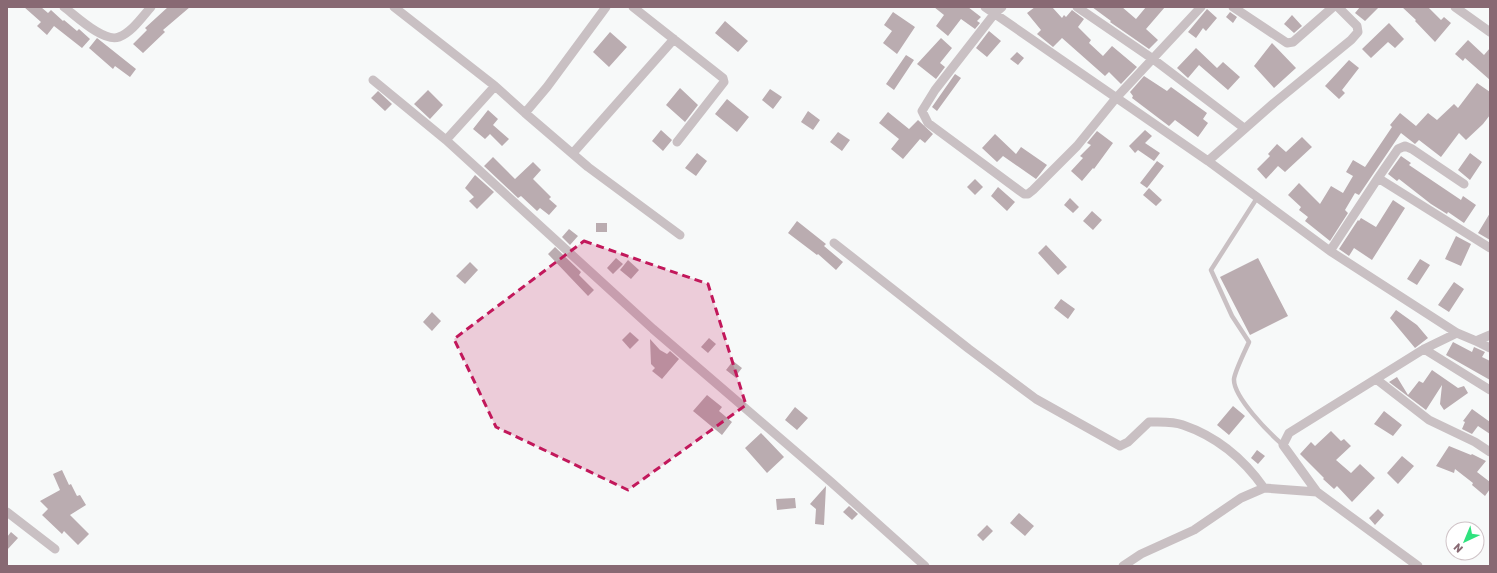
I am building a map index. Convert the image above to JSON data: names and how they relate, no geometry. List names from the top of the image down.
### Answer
{
  "north": "bottom left"
}
